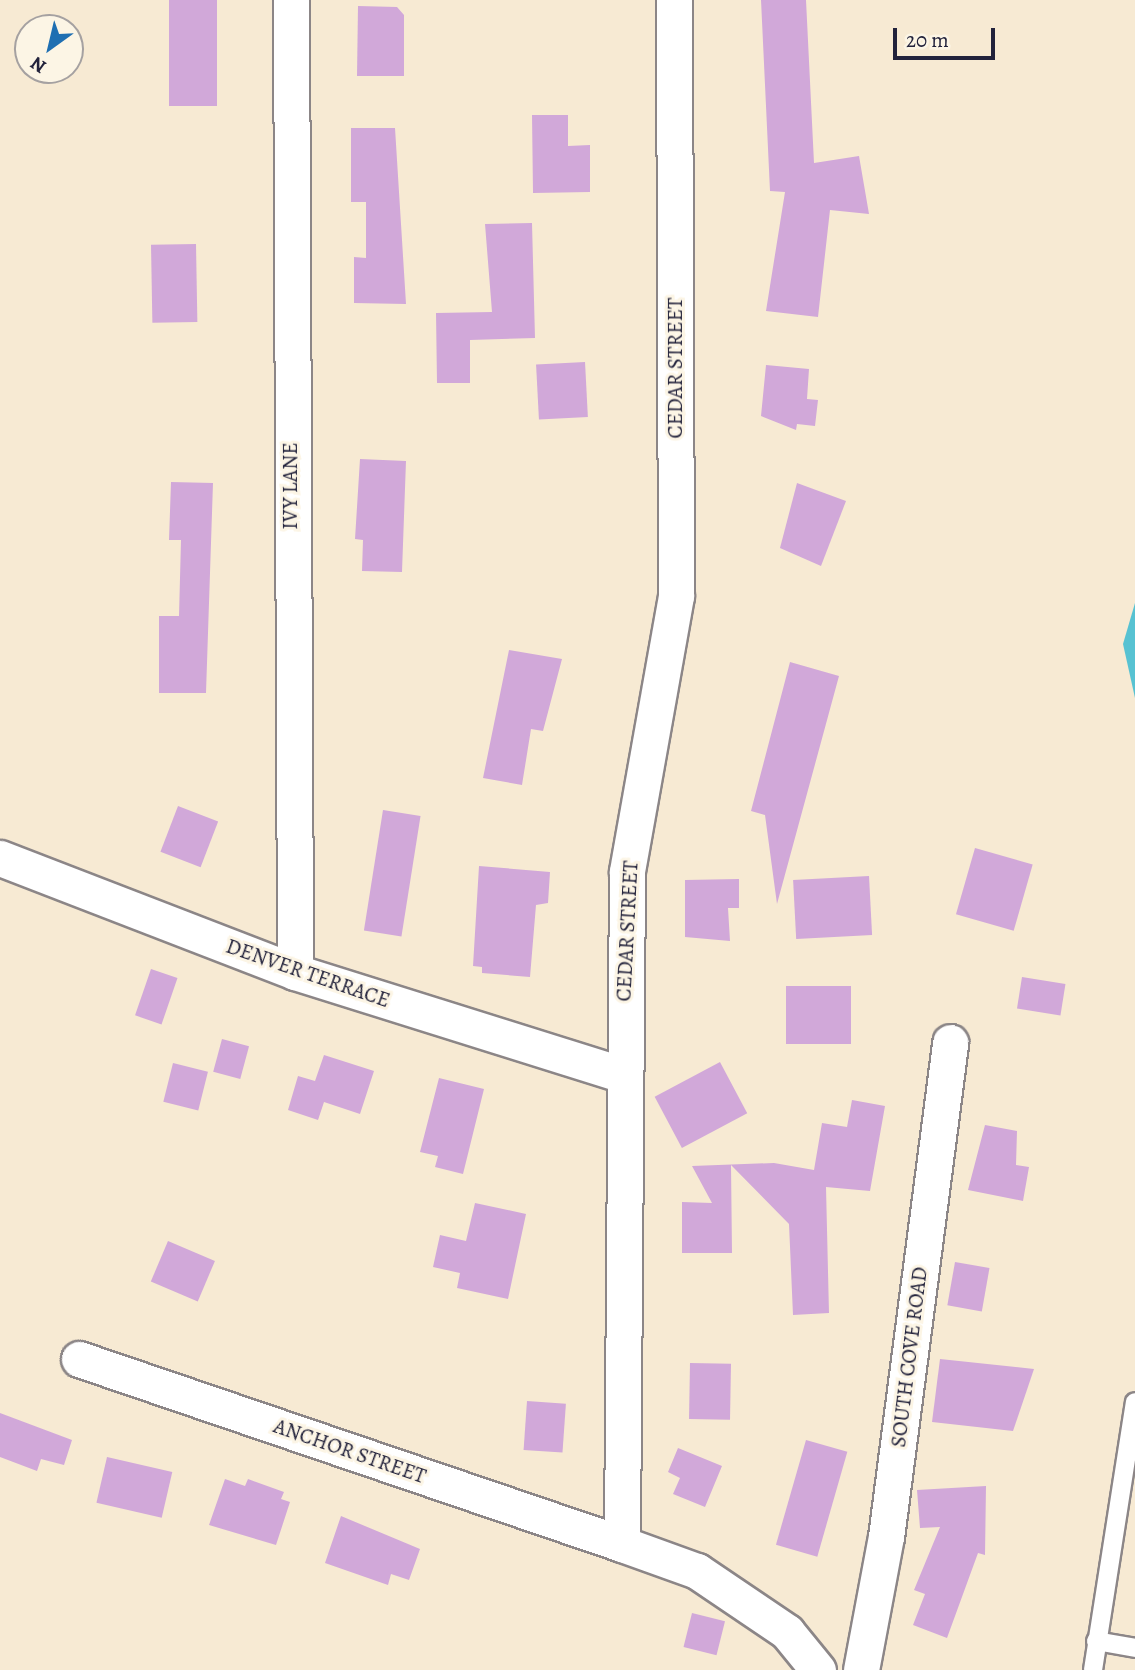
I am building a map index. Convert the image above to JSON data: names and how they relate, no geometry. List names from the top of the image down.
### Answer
{
  "streets": {
    "street": [
      "CEDAR STREET",
      "IVY LANE",
      "DENVER TERRACE",
      "SOUTH COVE ROAD",
      "ANCHOR STREET"
    ]
  },
  "crossings": [
    ["CEDAR STREET", "DENVER TERRACE"],
    ["CEDAR STREET", "ANCHOR STREET"],
    ["IVY LANE", "DENVER TERRACE"]
  ],
  "scale_bar": "20 m",
  "north": "bottom left"
}
